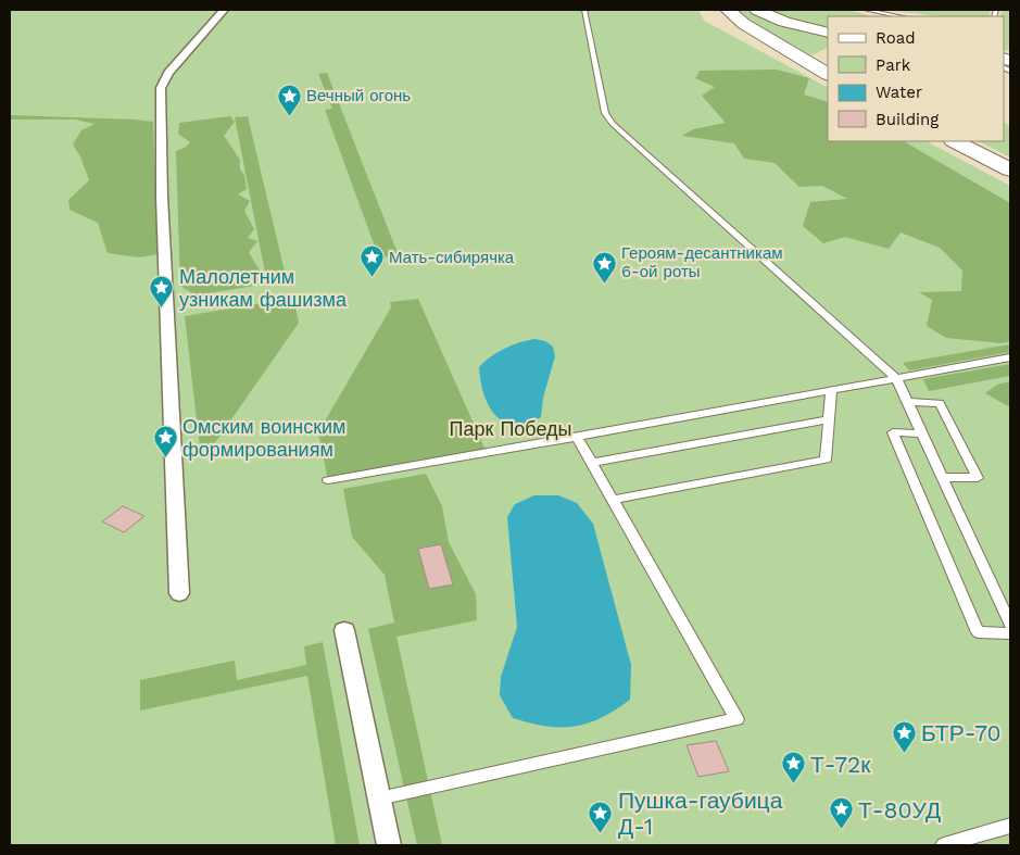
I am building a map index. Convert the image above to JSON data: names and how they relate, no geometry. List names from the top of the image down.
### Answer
{
  "parks": ["Парк Победы"],
  "places": {
    "place": [
      "Вечный огонь",
      "Мать-сибирячка",
      "Героям-десантникам 6-ой роты",
      "Малолетним узникам фашизма",
      "Омским воинским формированиям",
      "БТР-70",
      "Т-72к",
      "Т-80УД",
      "Пушка-гаубица Д-1"
    ]
  },
  "legend": [
    "Road",
    "Park",
    "Water",
    "Building"
  ]
}
